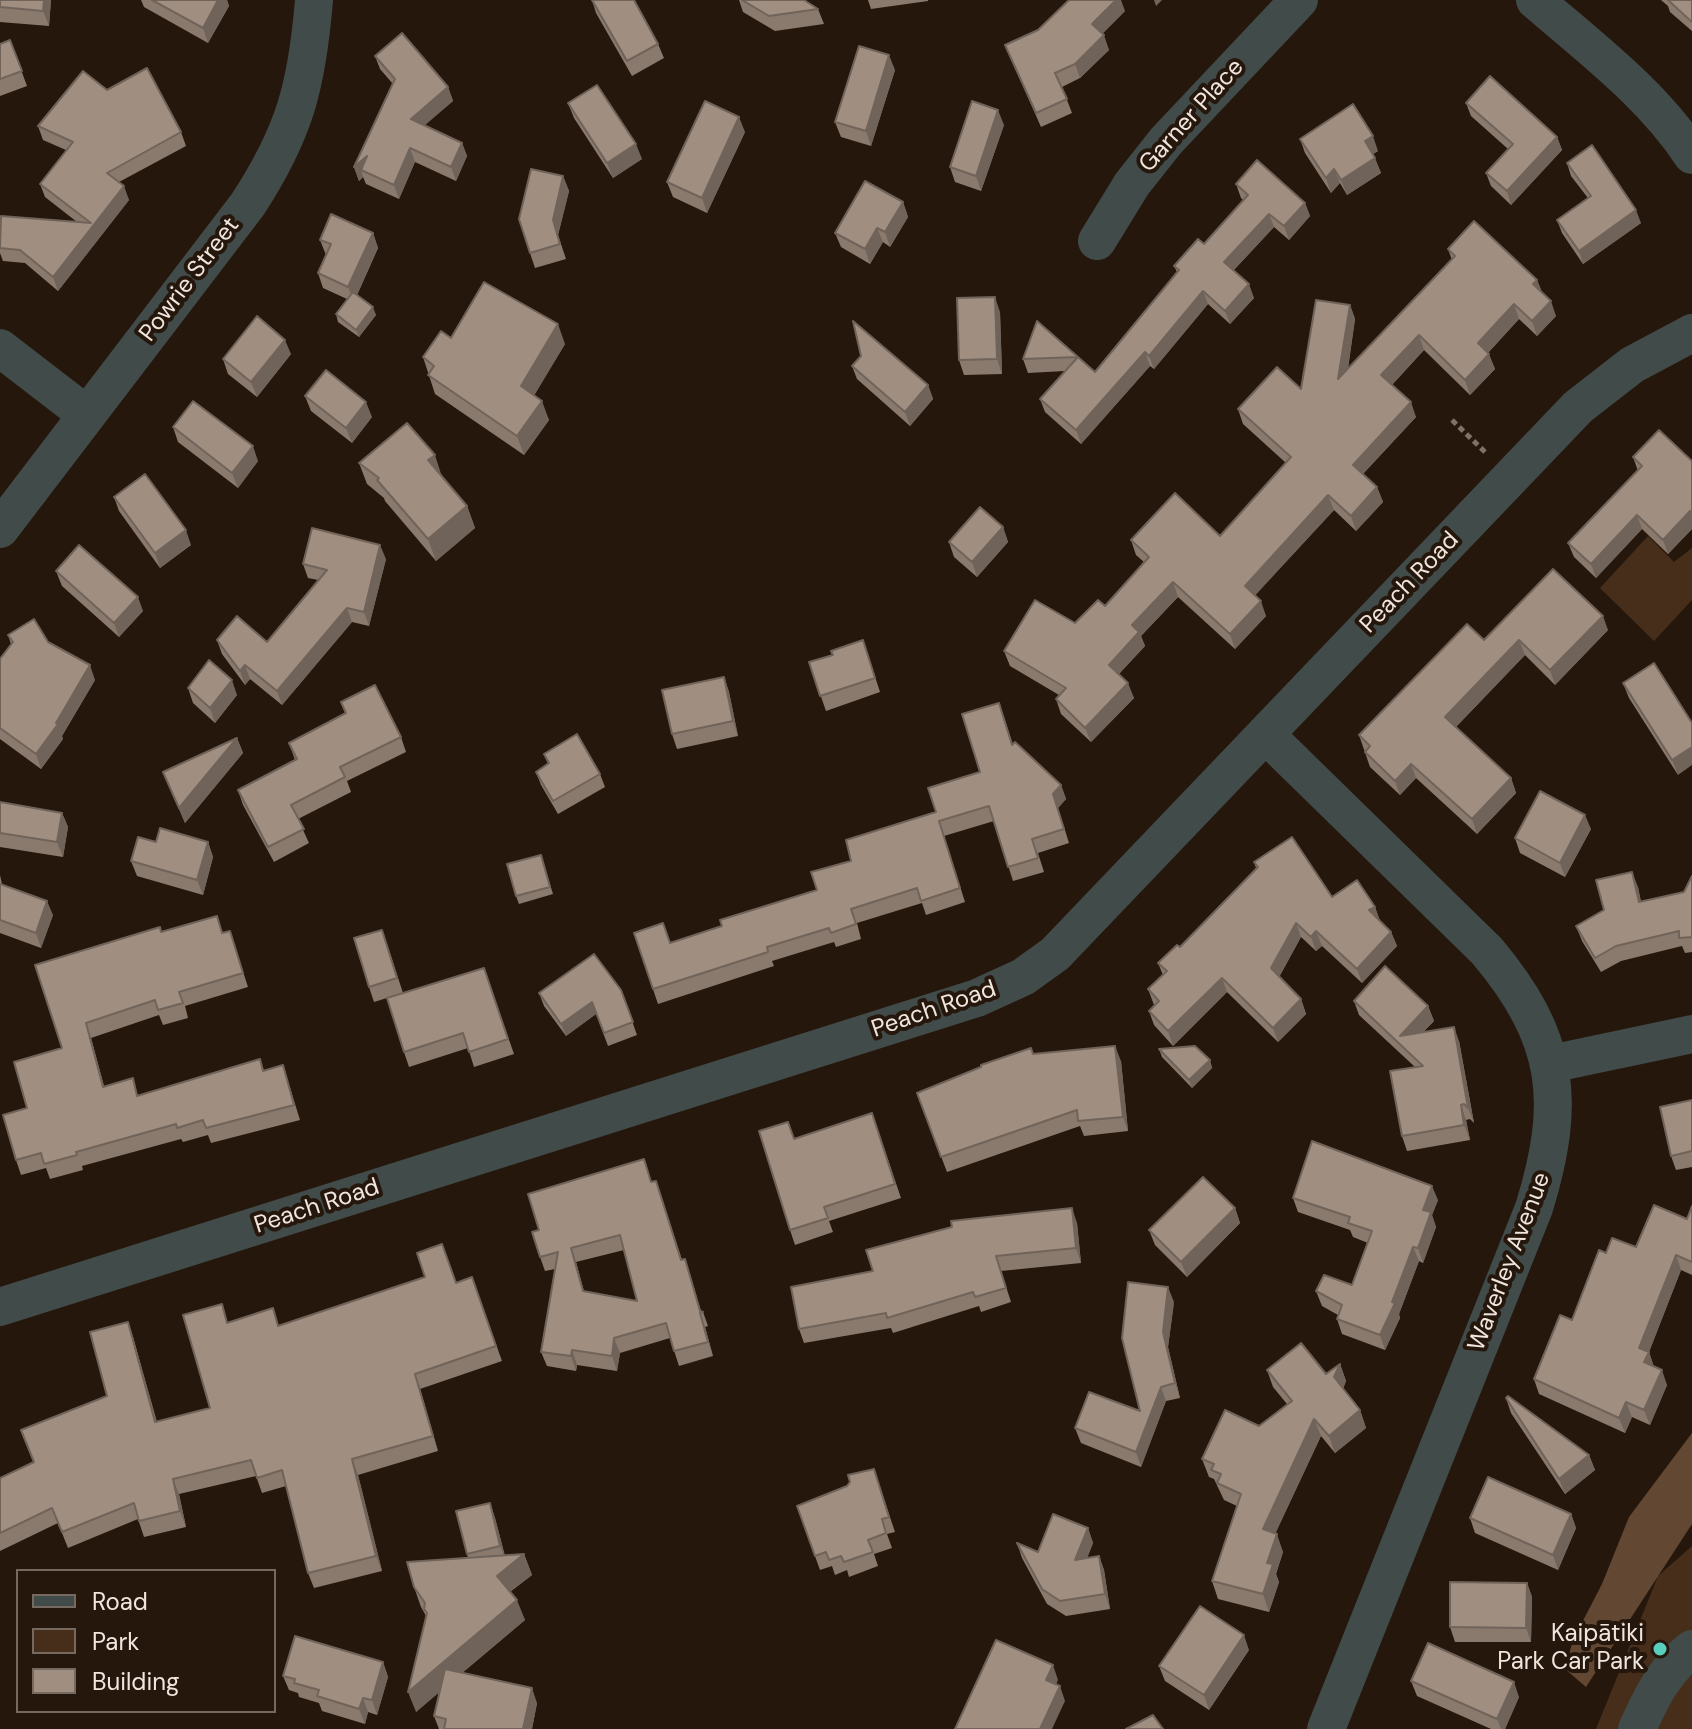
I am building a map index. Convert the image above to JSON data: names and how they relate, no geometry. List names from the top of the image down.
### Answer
{
  "streets": {
    "street": [
      "Garner Place",
      "Powrie Street",
      "Peach Road",
      "Waverley Avenue"
    ]
  },
  "crossings": [
    ["Peach Road", "Waverley Avenue"]
  ],
  "places": ["Kaipātiki Park Car Park"],
  "legend": ["Road", "Park", "Building"]
}
